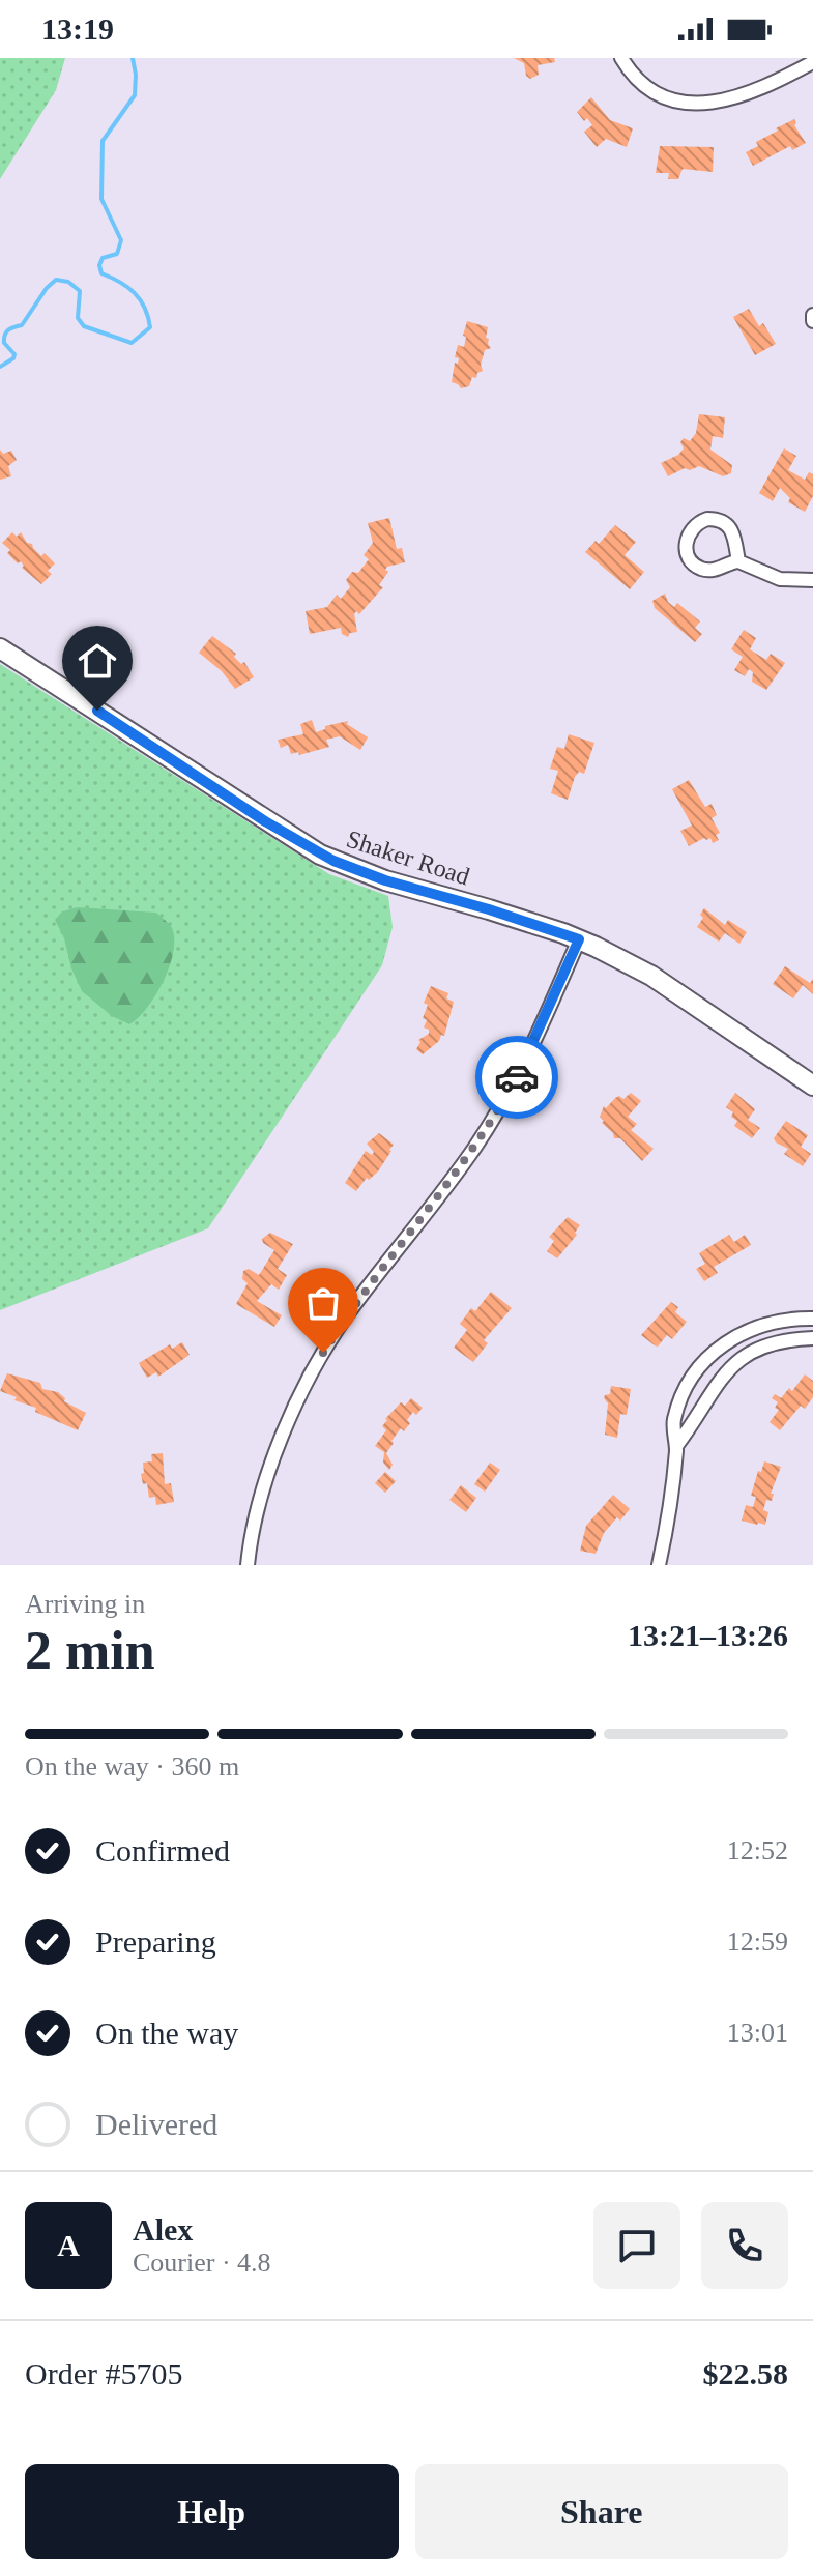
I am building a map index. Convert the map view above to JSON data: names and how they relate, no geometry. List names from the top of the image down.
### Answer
{
  "streets": {
    "main road": ["Shaker Road"]
  },
  "page": {
    "status": "13:19",
    "heading": ["2 min", "Arriving in", "13:21–13:26"],
    "panel": [
      "Alex",
      "Courier · 4.8",
      "Order #5705",
      "$22.58"
    ],
    "bar": "On the way · 360 m",
    "list": [
      ["Confirmed", "12:52"],
      ["Preparing", "12:59"],
      ["On the way", "13:01"],
      "Delivered"
    ],
    "round": "A",
    "buttons": ["Help", "Share"]
  }
}
